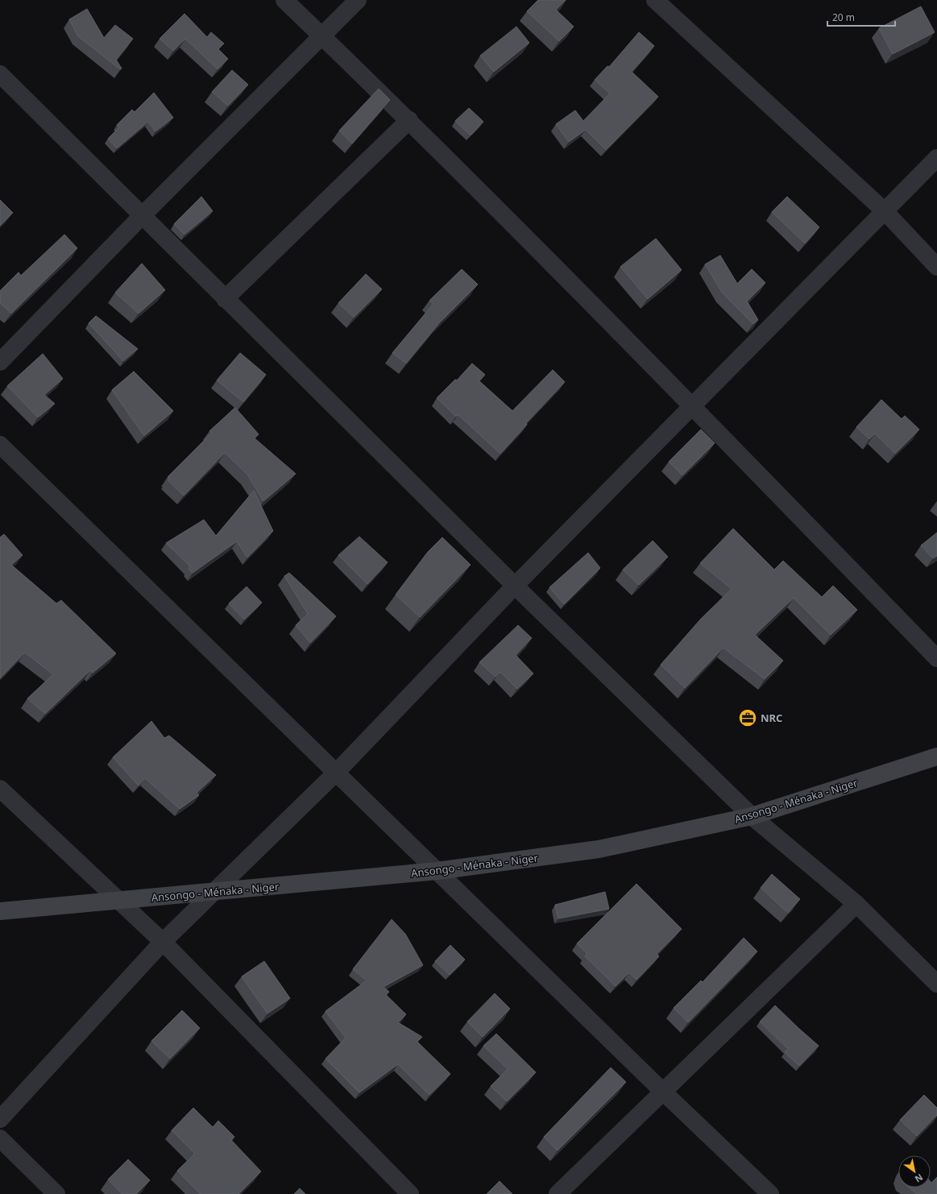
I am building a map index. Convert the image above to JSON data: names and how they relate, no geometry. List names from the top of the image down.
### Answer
{
  "streets": {
    "main road": ["Ansongo - Ménaka - Niger"]
  },
  "places": {
    "office": ["NRC"]
  },
  "scale_bar": "20 m",
  "north": "bottom right"
}
